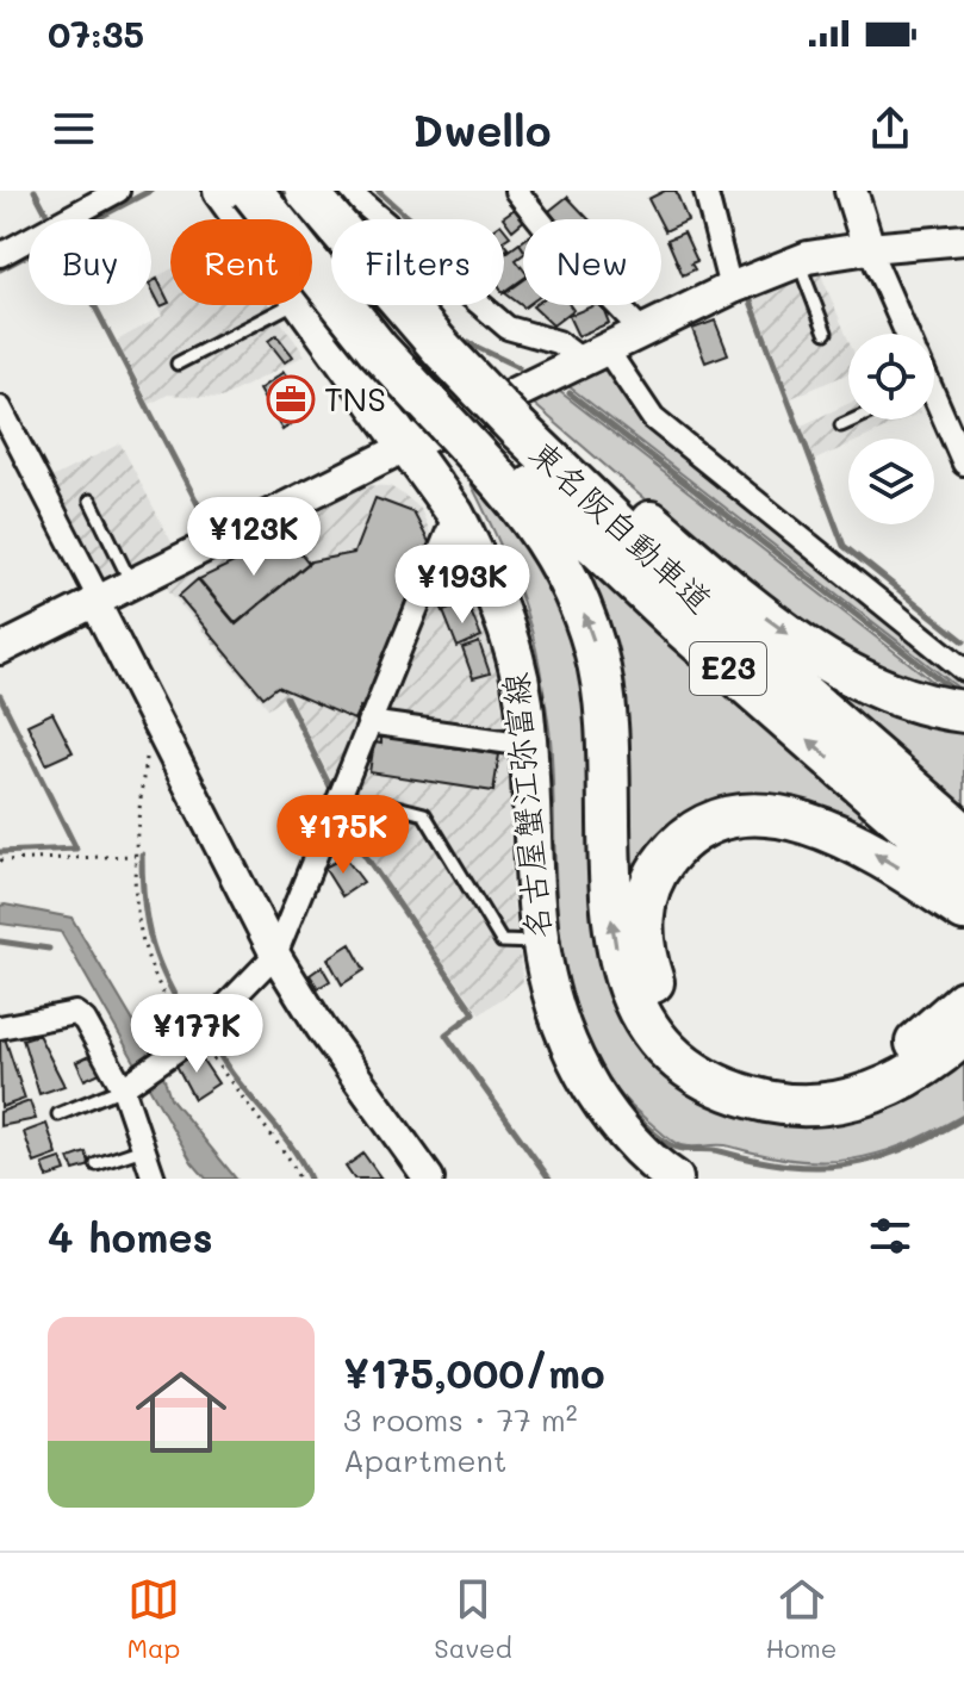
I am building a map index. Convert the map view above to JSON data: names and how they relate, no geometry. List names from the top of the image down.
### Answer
{
  "streets": {
    "highway": ["東名阪自動車道", "E23"],
    "main road": ["名古屋蟹江弥富線"]
  },
  "places": {
    "office": ["TNS"]
  },
  "page": {
    "status": "07:35",
    "header": "Dwello",
    "chip": [
      "Buy",
      "Rent",
      "Filters",
      "New"
    ],
    "price": [
      "¥123K",
      "¥193K",
      "¥175K",
      "¥177K"
    ],
    "heading": "4 homes",
    "list": [
      {
        "name": "¥175,000/mo",
        "note": "3 rooms · 77 m² · Apartment"
      }
    ],
    "tabs": ["Map", "Saved", "Home"]
  }
}
